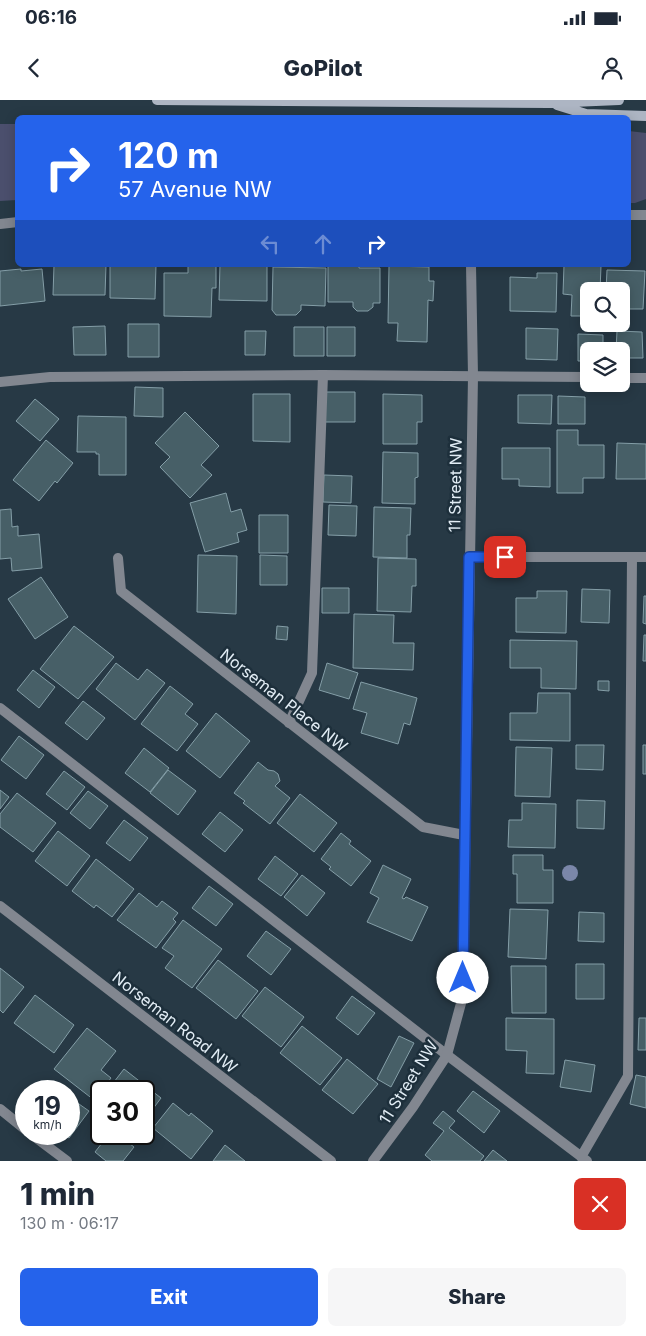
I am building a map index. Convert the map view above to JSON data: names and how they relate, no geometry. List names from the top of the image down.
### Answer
{
  "streets": {
    "street": ["11 Street NW", "Norseman Place NW", "Norseman Road NW"]
  },
  "crossings": [
    ["11 Street NW", "Norseman Place NW"]
  ],
  "page": {
    "status": "06:16",
    "header": "GoPilot",
    "turn": ["120 m", "57 Avenue NW"],
    "speed": "19 km/h",
    "limit": "30",
    "heading": ["1 min", "130 m · 06:17"],
    "buttons": ["Exit", "Share"]
  }
}
